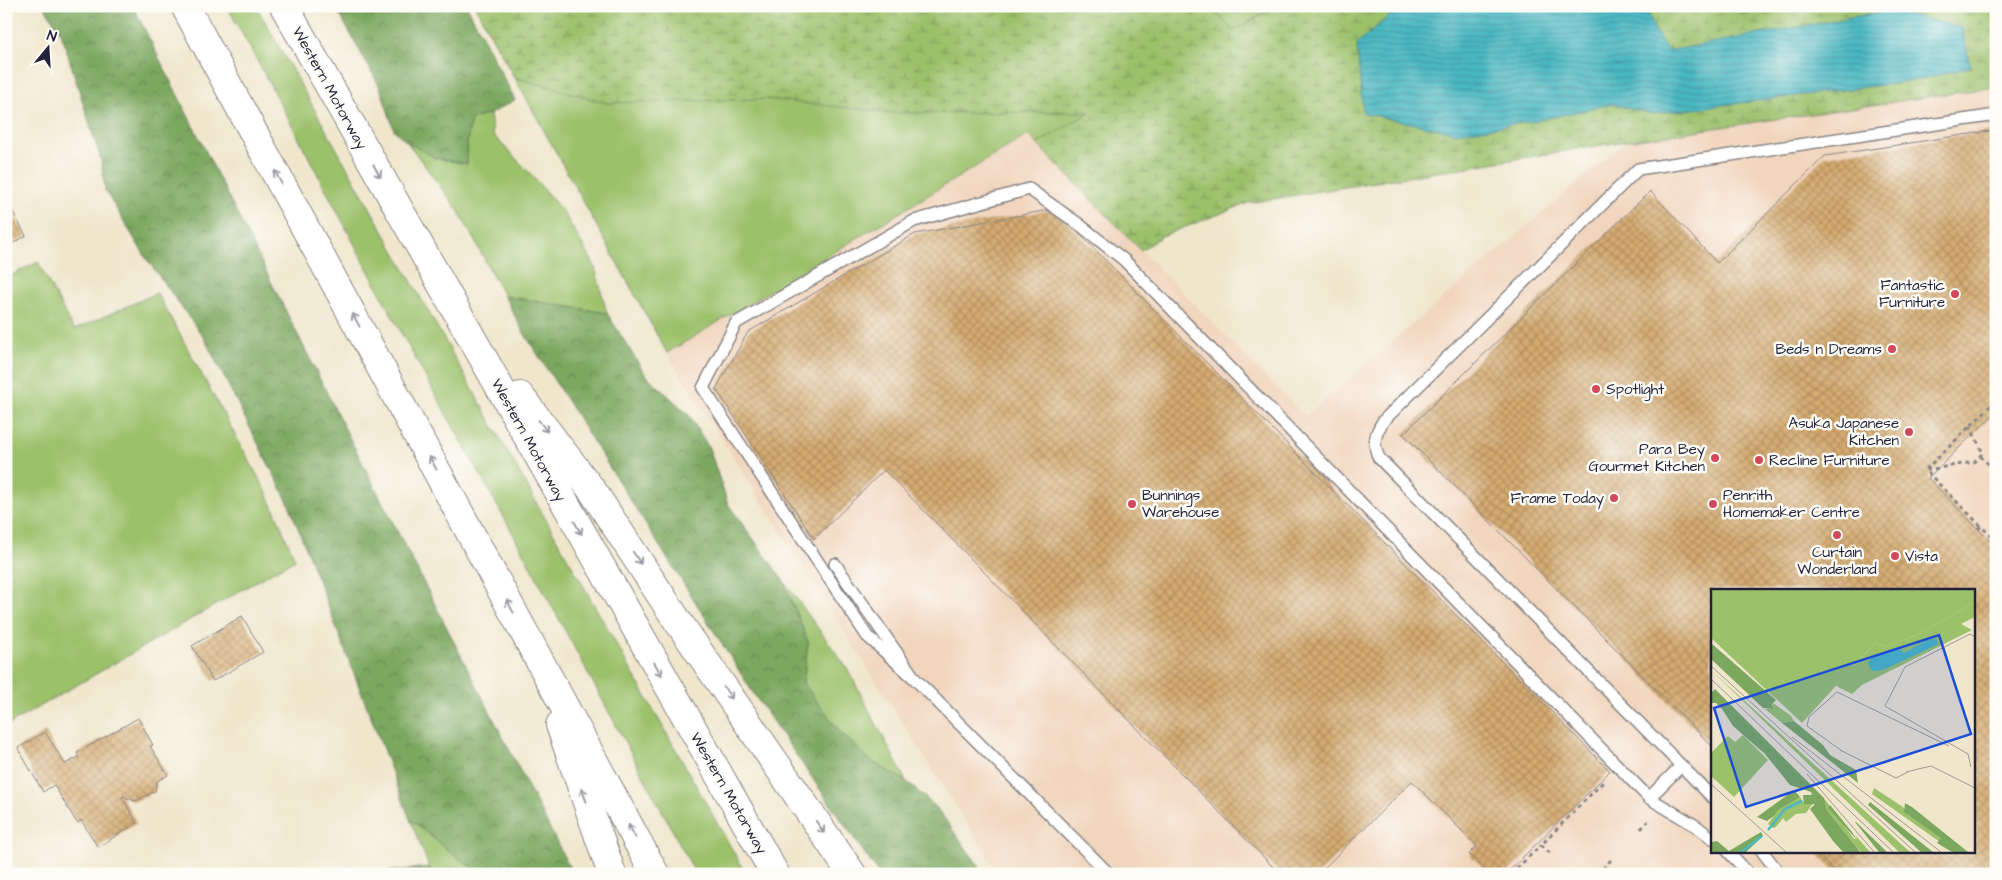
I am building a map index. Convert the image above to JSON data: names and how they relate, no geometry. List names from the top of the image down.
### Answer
{
  "streets": {
    "highway": ["Western Motorway"]
  },
  "places": [
    "Fantastic Furniture",
    "Beds n Dreams",
    "Spotlight",
    "Asuka Japanese Kitchen",
    "Para Bey Gourmet Kitchen",
    "Recline Furniture",
    "Frame Today",
    "Bunnings Warehouse",
    "Penrith Homemaker Centre",
    "Curtain Wonderland",
    "Vista"
  ],
  "north": "top"
}
